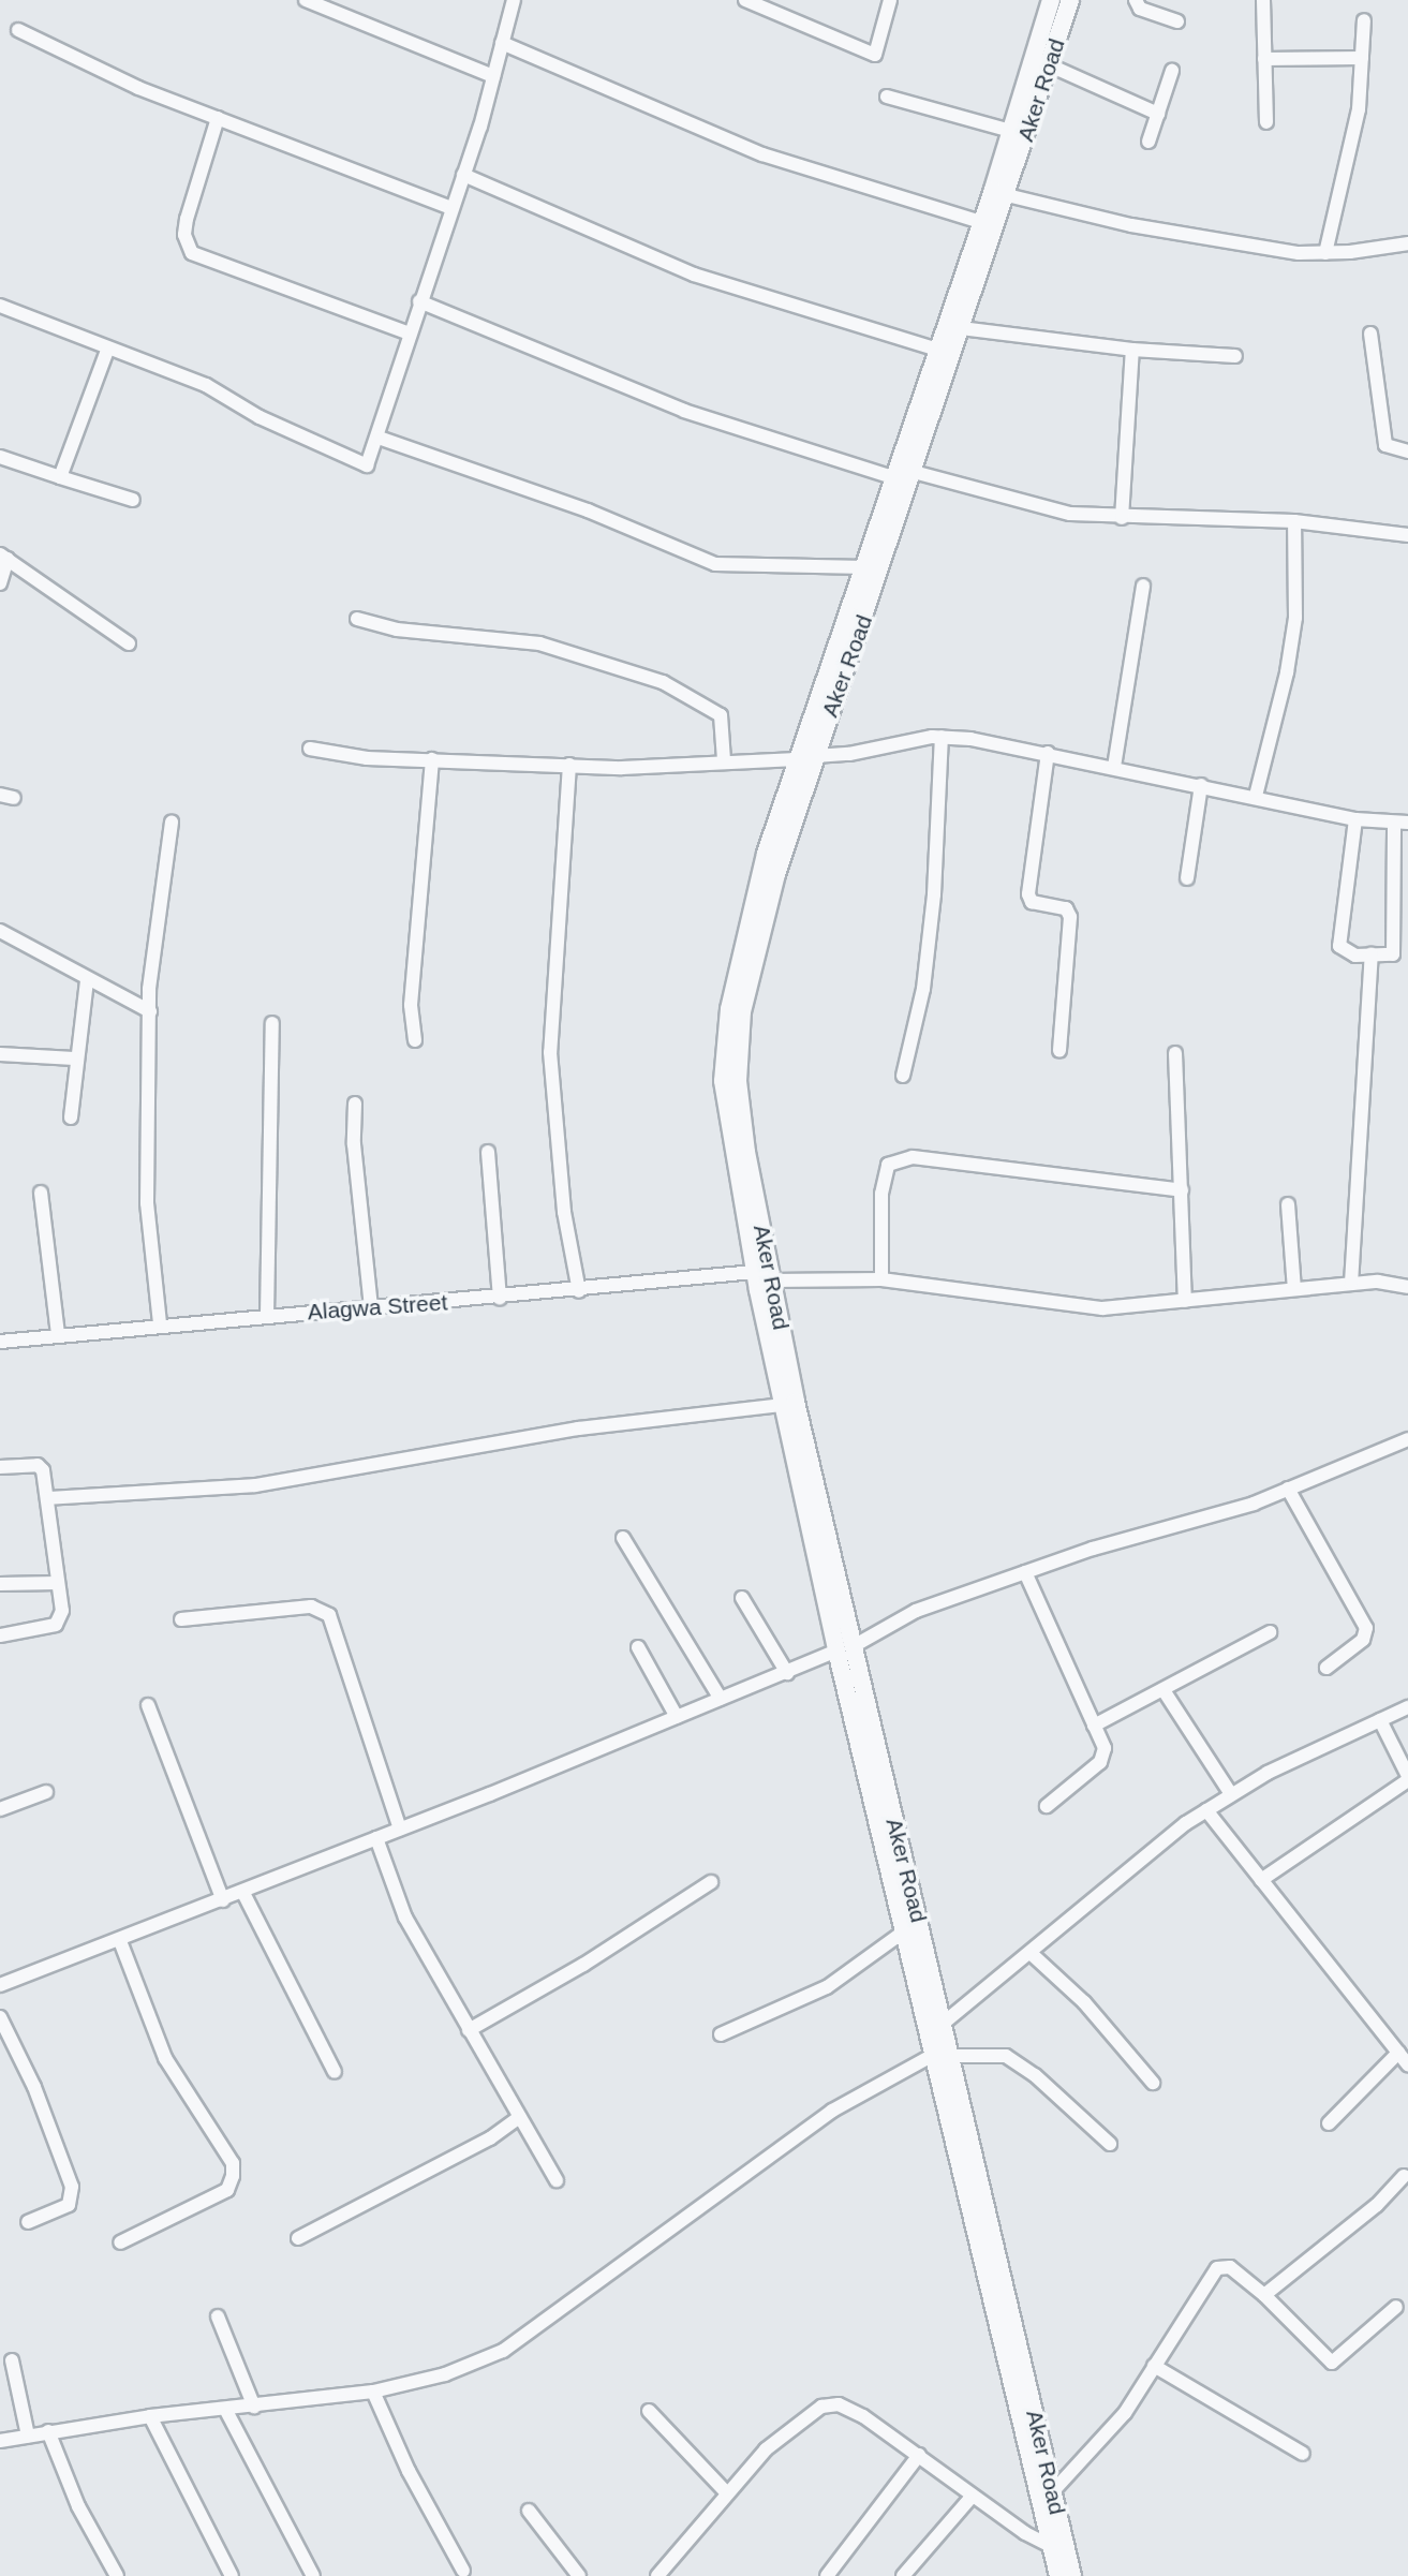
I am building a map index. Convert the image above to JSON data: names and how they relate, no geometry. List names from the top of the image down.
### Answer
{
  "streets": {
    "street": ["Aker Road", "Alagwa Street"]
  },
  "crossings": [
    ["Aker Road", "Alagwa Street"]
  ]
}
